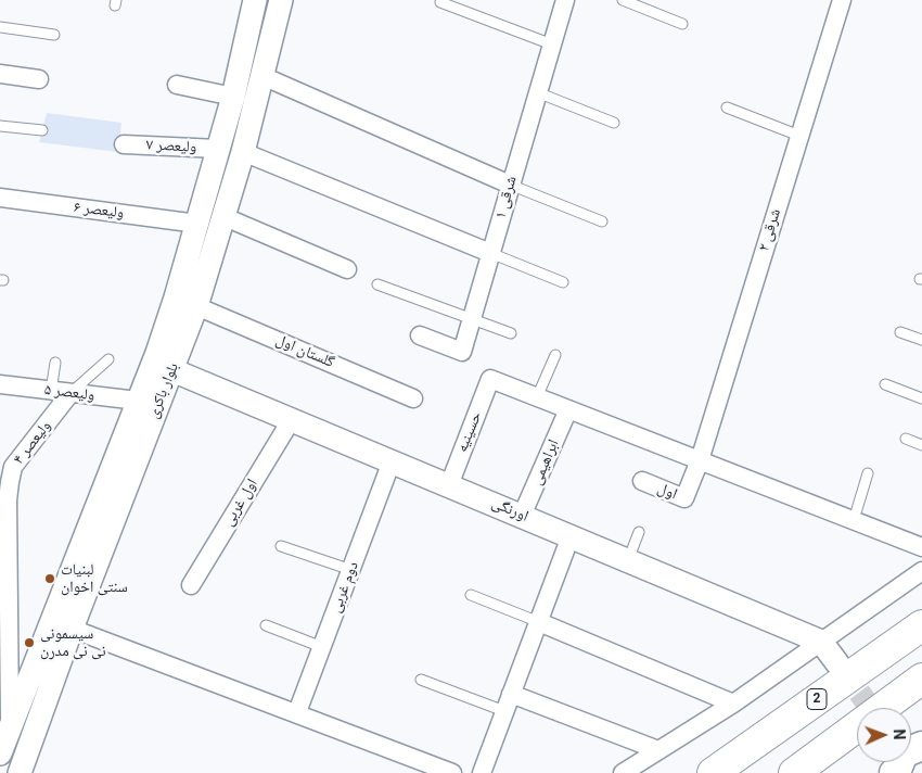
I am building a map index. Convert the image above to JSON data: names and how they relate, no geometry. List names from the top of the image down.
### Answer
{
  "streets": {
    "highway": ["2"],
    "street": [
      "ولیعصر ۷",
      "۱ شرقی",
      "ولیعصر ۶",
      "۲ شرقی",
      "گلستان اول",
      "بلوار باکری",
      "ولیعصر ۵",
      "حسینیه",
      "ولیعصر ۴",
      "ابراهیمی",
      "اول",
      "اول غربی",
      "اورنگی",
      "دوم غربی"
    ]
  },
  "crossings": [
    ["ولیعصر ۷", "بلوار باکری"],
    ["ولیعصر ۶", "بلوار باکری"],
    ["۲ شرقی", "اول"],
    ["گلستان اول", "بلوار باکری"],
    ["بلوار باکری", "ولیعصر ۵"],
    ["بلوار باکری", "ولیعصر ۴"],
    ["بلوار باکری", "اورنگی"],
    ["ولیعصر ۵", "ولیعصر ۴"],
    ["حسینیه", "اورنگی"],
    ["ابراهیمی", "اورنگی"],
    ["اول غربی", "اورنگی"],
    ["اورنگی", "دوم غربی"]
  ],
  "places": ["لبنیات سنتی اخوان", "سیسمونی نی نی مدرن"],
  "north": "right"
}
